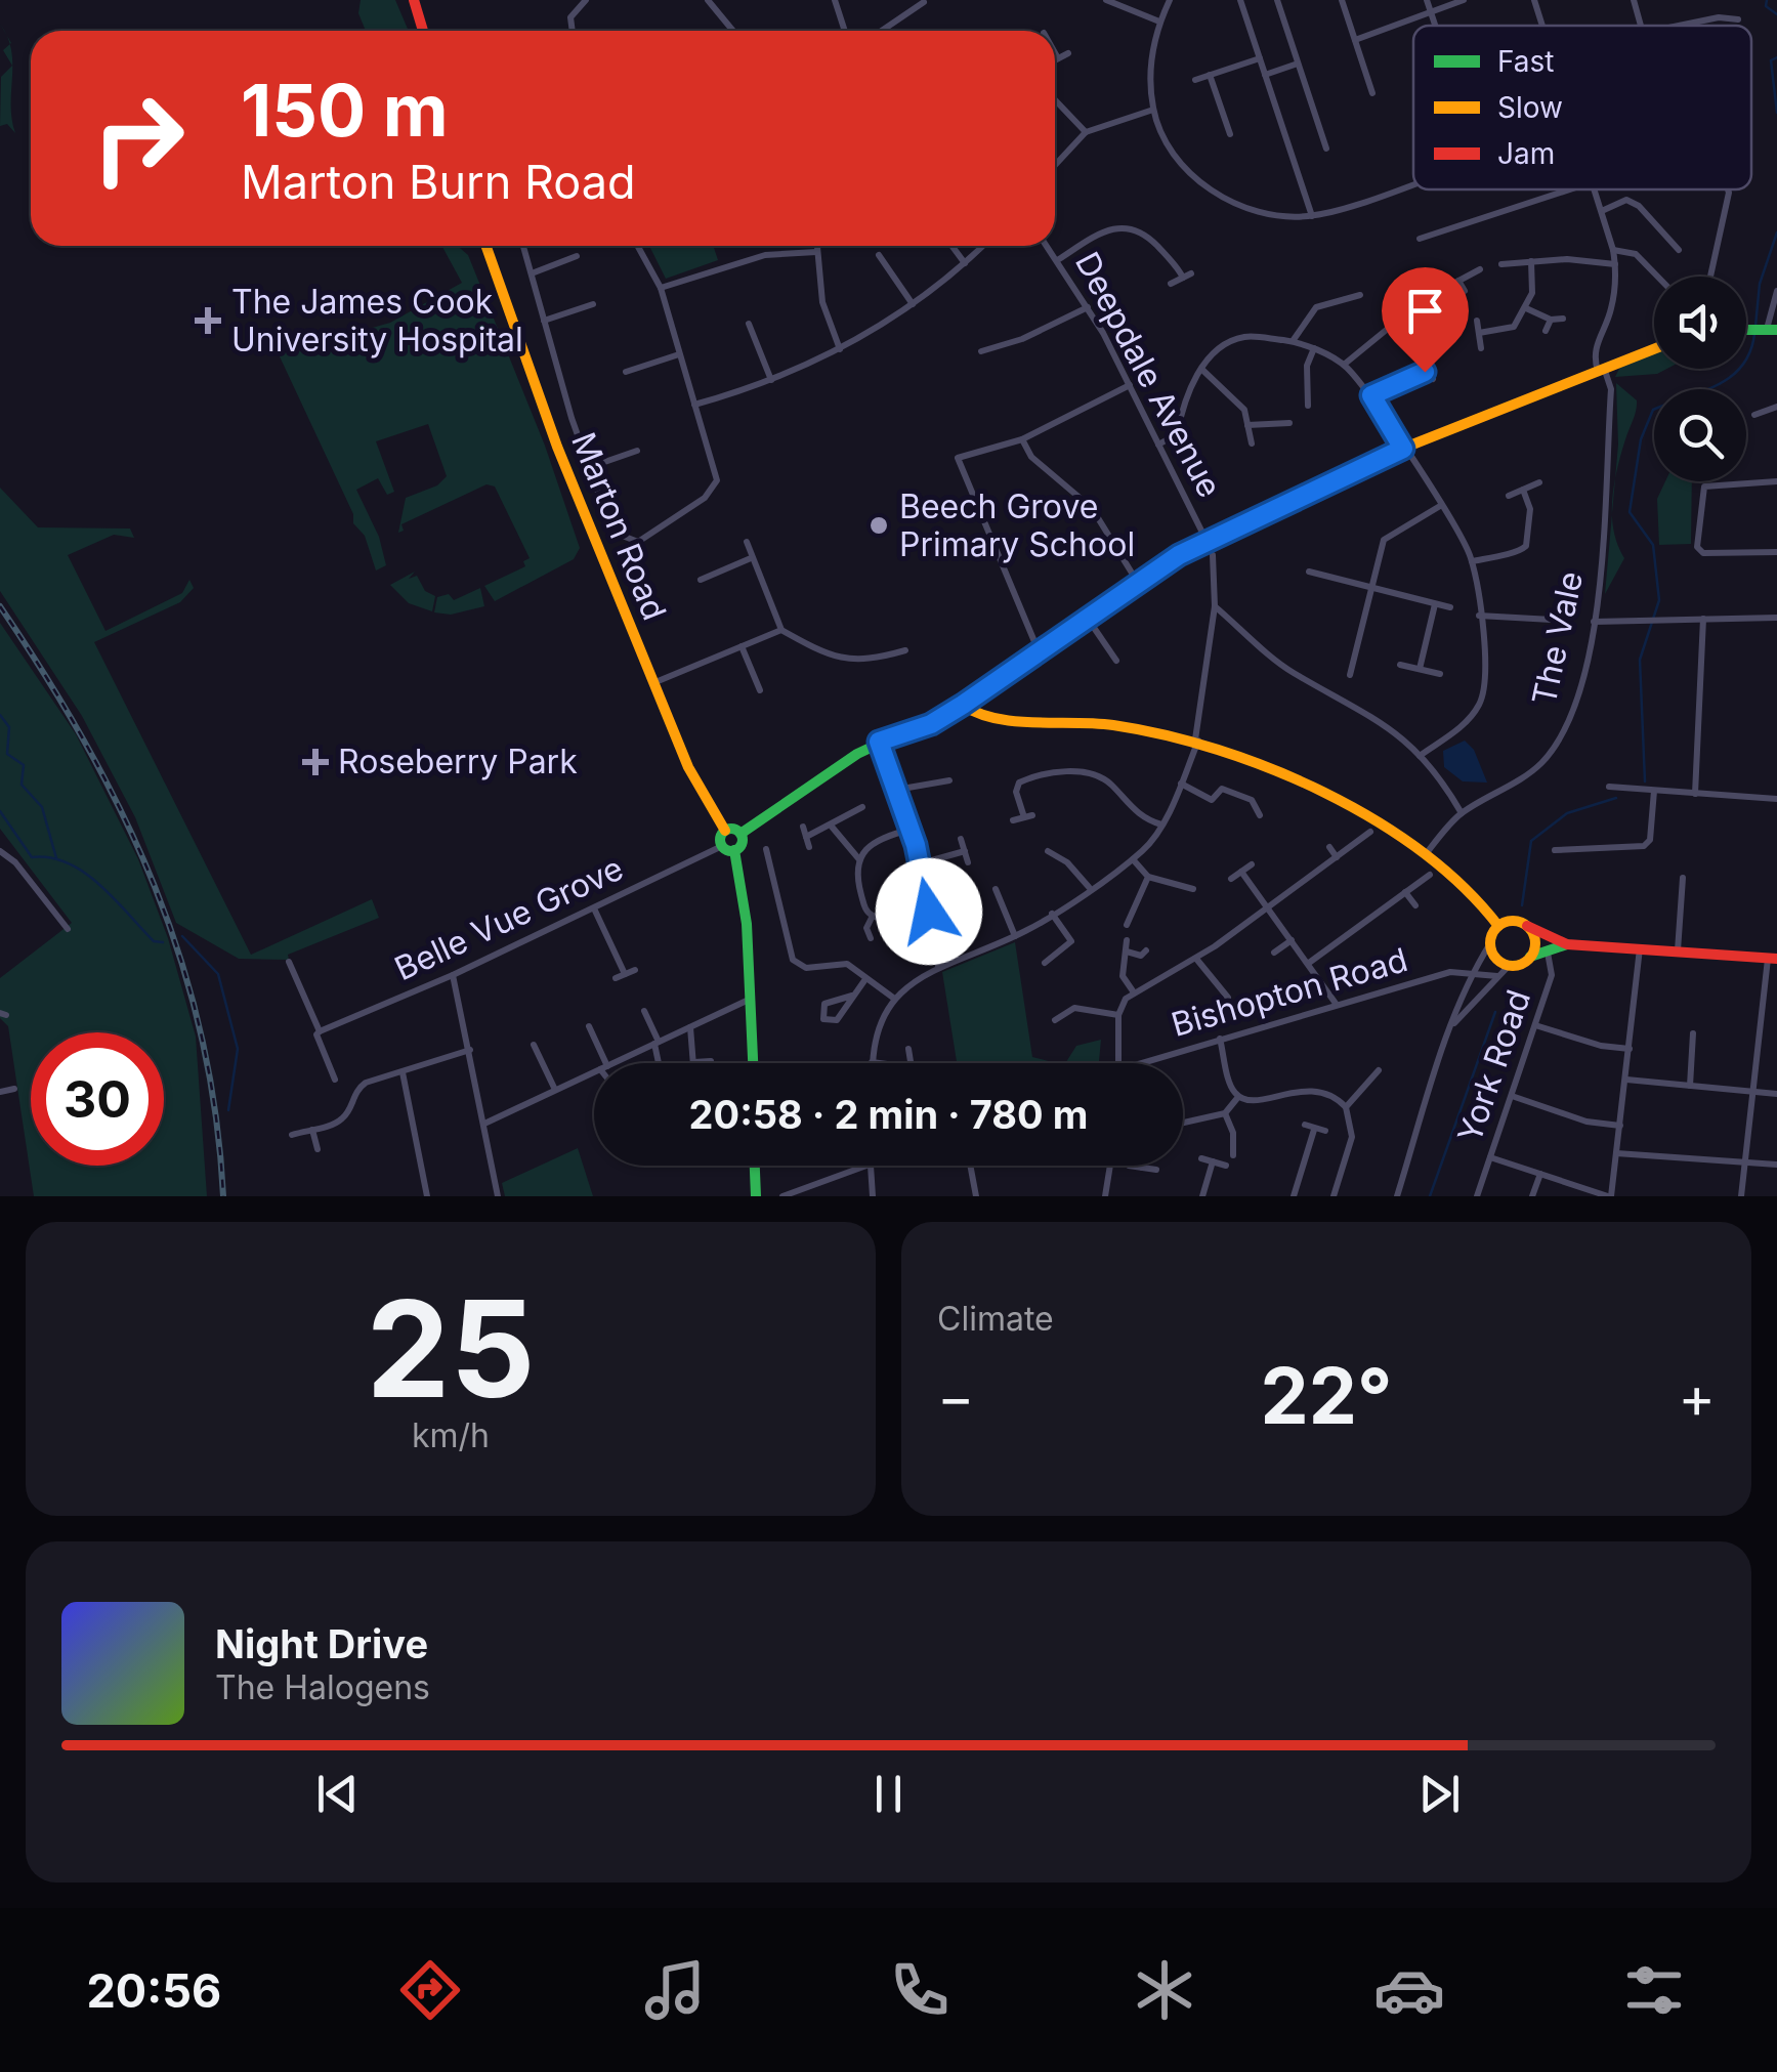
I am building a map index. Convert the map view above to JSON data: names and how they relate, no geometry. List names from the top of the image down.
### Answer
{
  "streets": {
    "street": [
      "Deepdale Avenue",
      "Marton Road",
      "The Vale",
      "Belle Vue Grove",
      "Bishopton Road",
      "York Road"
    ]
  },
  "places": {
    "health": ["The James Cook University Hospital", "Roseberry Park"],
    "other": ["Beech Grove Primary School"]
  },
  "legend": ["Fast", "Slow", "Jam"],
  "page": {
    "turn": ["150 m", "Marton Burn Road"],
    "limit": "30",
    "trip": "20:58 · 2 min · 780 m",
    "tile": [
      ["25", "km/h"],
      "Climate"
    ],
    "heat": ["−", "22°", "+"],
    "song": ["Night Drive", "The Halogens"],
    "tabs": "20:56"
  }
}
